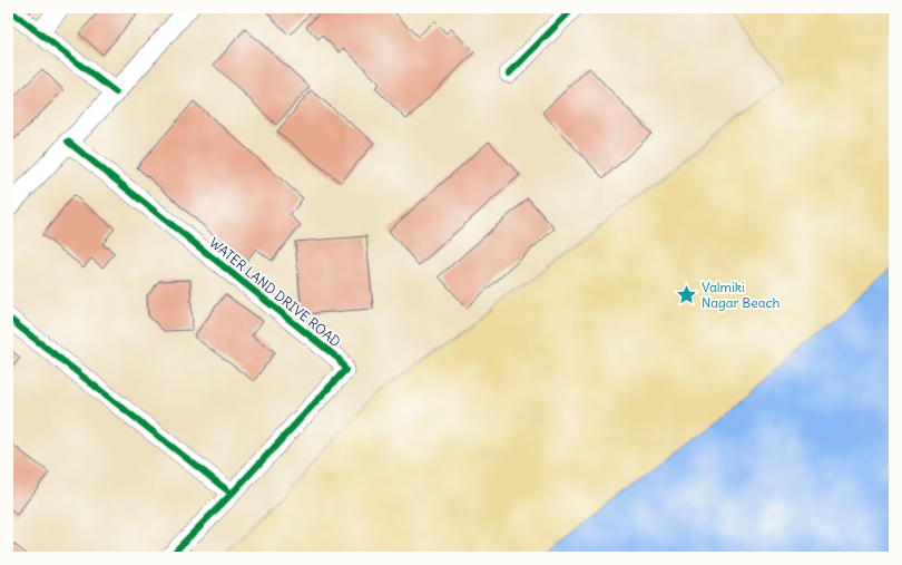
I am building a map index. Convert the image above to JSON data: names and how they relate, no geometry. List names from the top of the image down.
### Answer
{
  "streets": {
    "street": ["WATER LAND DRIVE ROAD"]
  },
  "places": {
    "place": ["Valmiki Nagar Beach"]
  }
}
